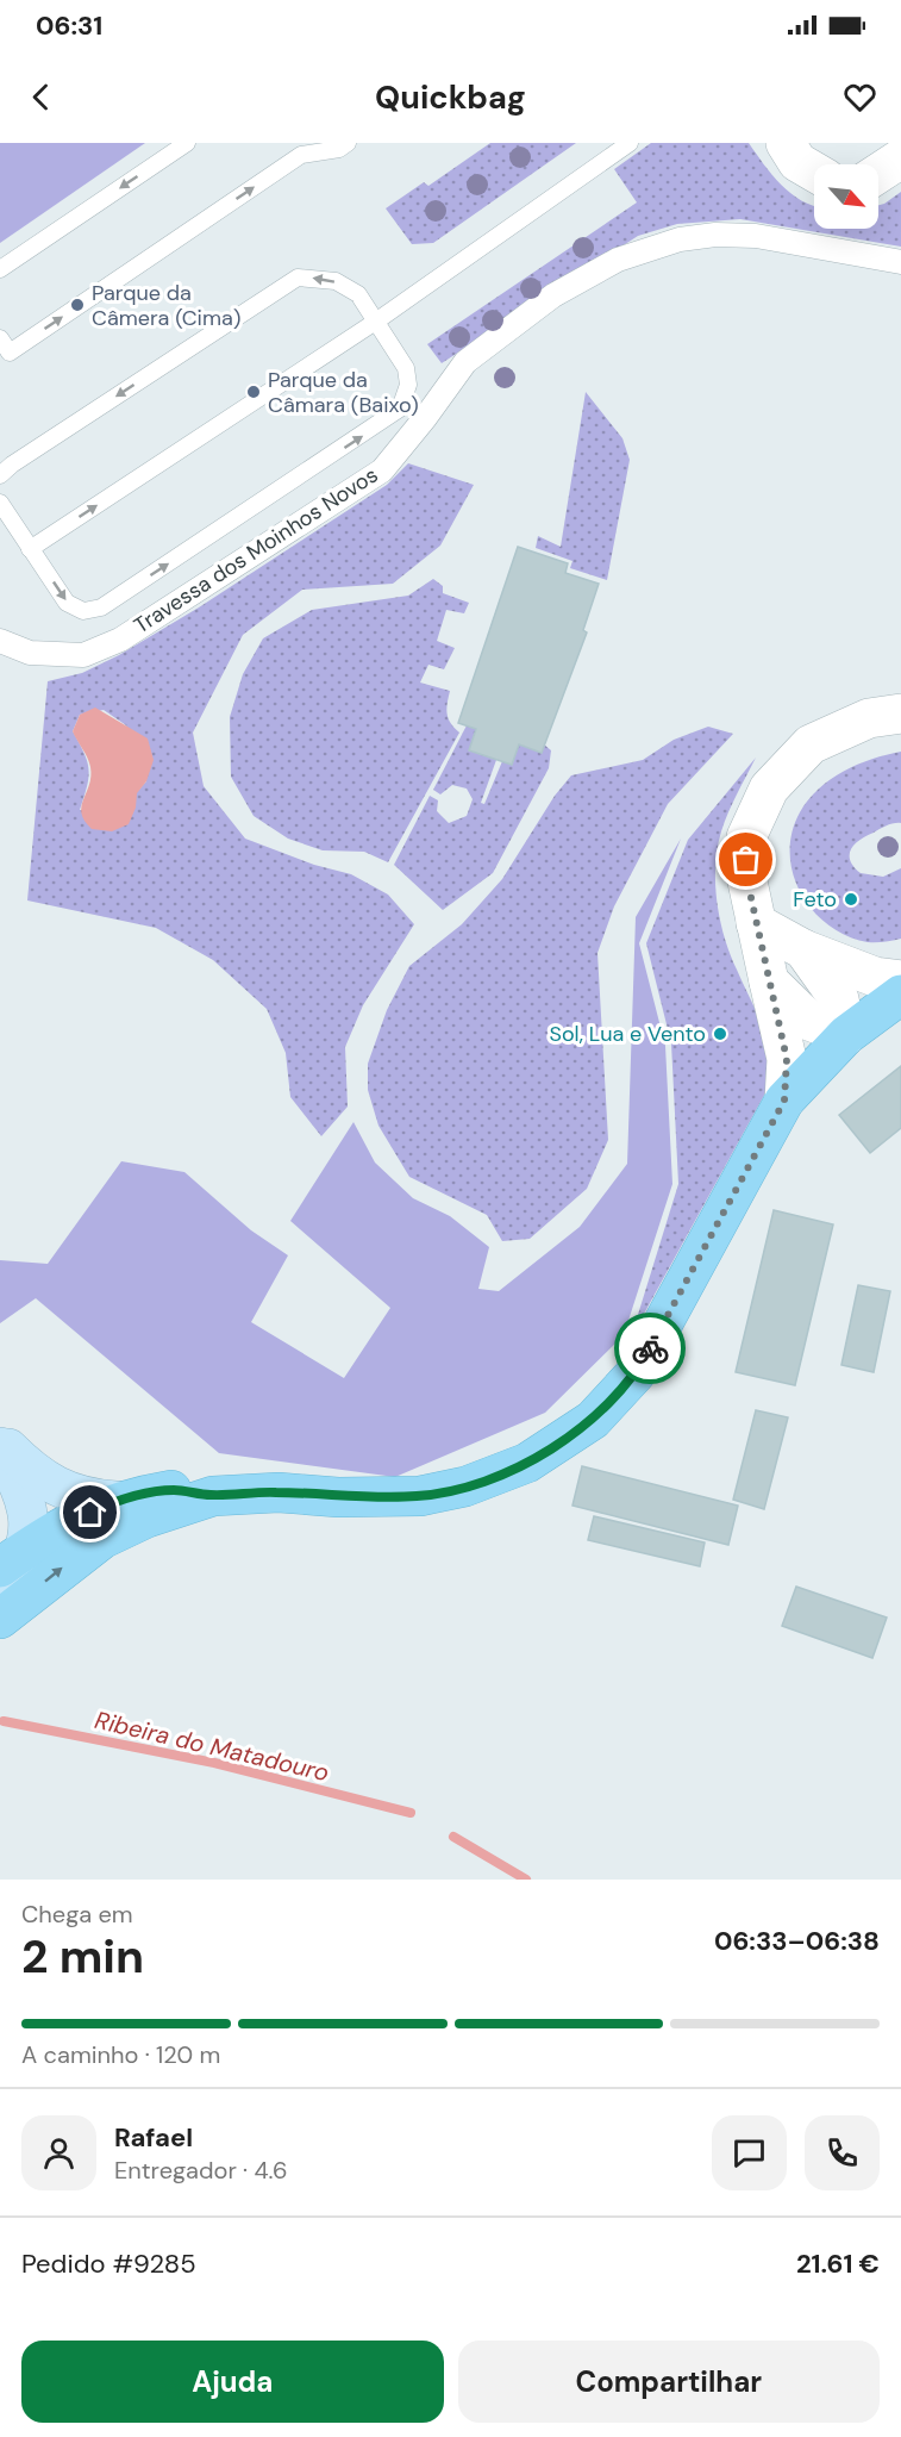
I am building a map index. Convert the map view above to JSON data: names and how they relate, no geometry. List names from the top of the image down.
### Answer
{
  "streets": {
    "street": ["Travessa dos Moinhos Novos"]
  },
  "water": ["Ribeira do Matadouro"],
  "places": [
    "Parque da Câmera (Cima)",
    "Parque da Câmara (Baixo)",
    "Feto",
    "Sol, Lua e Vento"
  ],
  "north": "bottom right",
  "page": {
    "status": "06:31",
    "header": "Quickbag",
    "heading": ["2 min", "Chega em", "06:33–06:38"],
    "panel": [
      "Rafael",
      "Entregador · 4.6",
      "Pedido #9285",
      "21.61 €"
    ],
    "bar": "A caminho · 120 m",
    "buttons": ["Ajuda", "Compartilhar"]
  }
}
